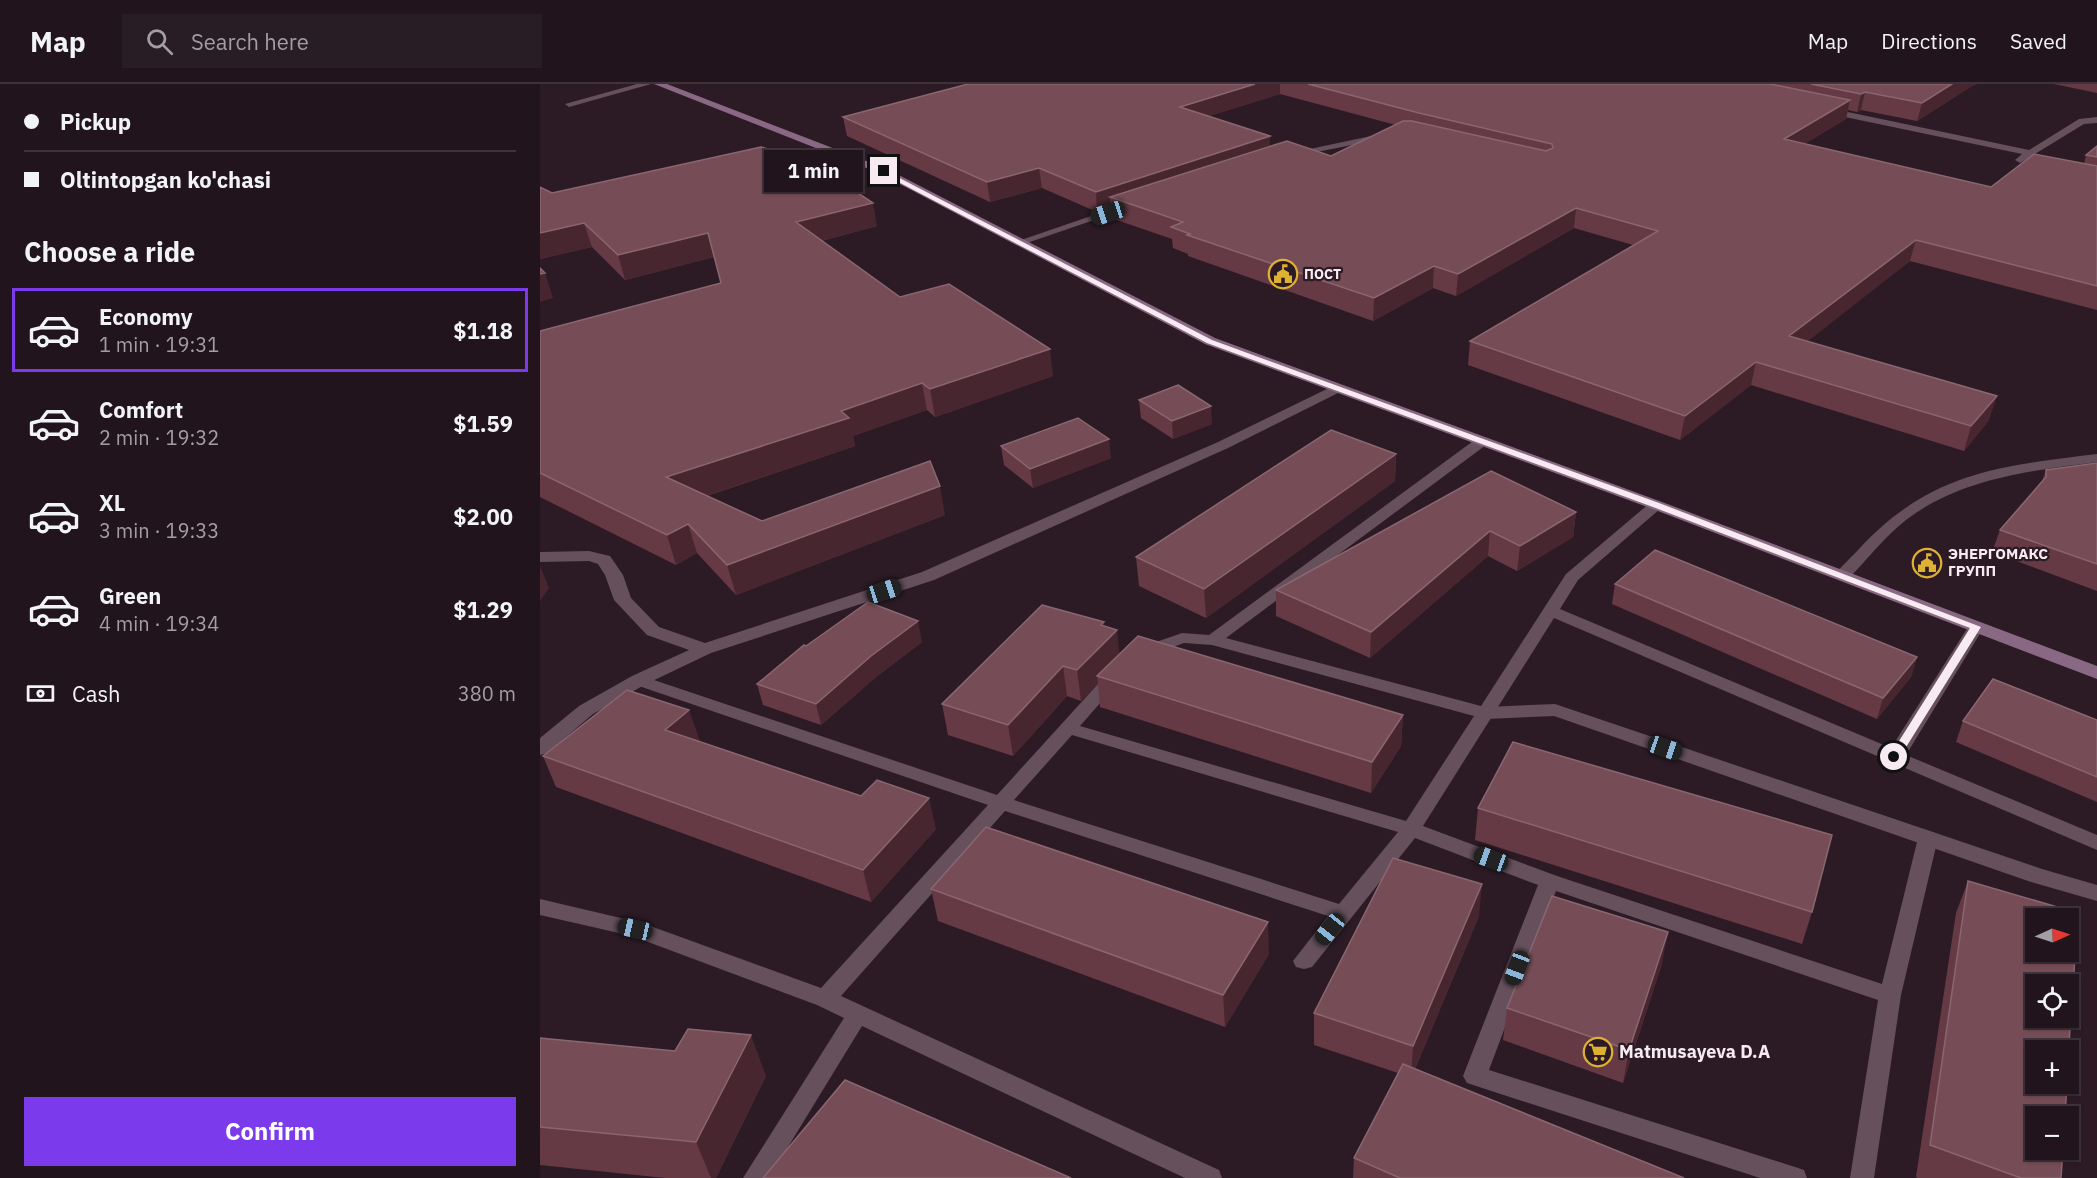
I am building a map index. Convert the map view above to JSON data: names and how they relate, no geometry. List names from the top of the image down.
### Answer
{
  "places": {
    "public building": ["ПОСТ", "ЭНЕРГОМАКС ГРУПП"],
    "supermarket": ["Matmusayeva D.A"]
  },
  "north": "right",
  "page": {
    "header": "Map",
    "search": "Search here",
    "nav": ["Map", "Directions", "Saved"],
    "banner": ["Pickup", "Oltintopgan ko'chasi"],
    "bubble": "1 min",
    "heading": "Choose a ride",
    "list": [
      {
        "name": "Economy",
        "note": "1 min · 19:31",
        "value": "$1.18"
      },
      {
        "name": "Comfort",
        "note": "2 min · 19:32",
        "value": "$1.59"
      },
      {
        "name": "XL",
        "note": "3 min · 19:33",
        "value": "$2.00"
      },
      {
        "name": "Green",
        "note": "4 min · 19:34",
        "value": "$1.29"
      }
    ],
    "pay": ["Cash", "380 m"],
    "map_buttons": ["+", "−"],
    "buttons": "Confirm"
  }
}
